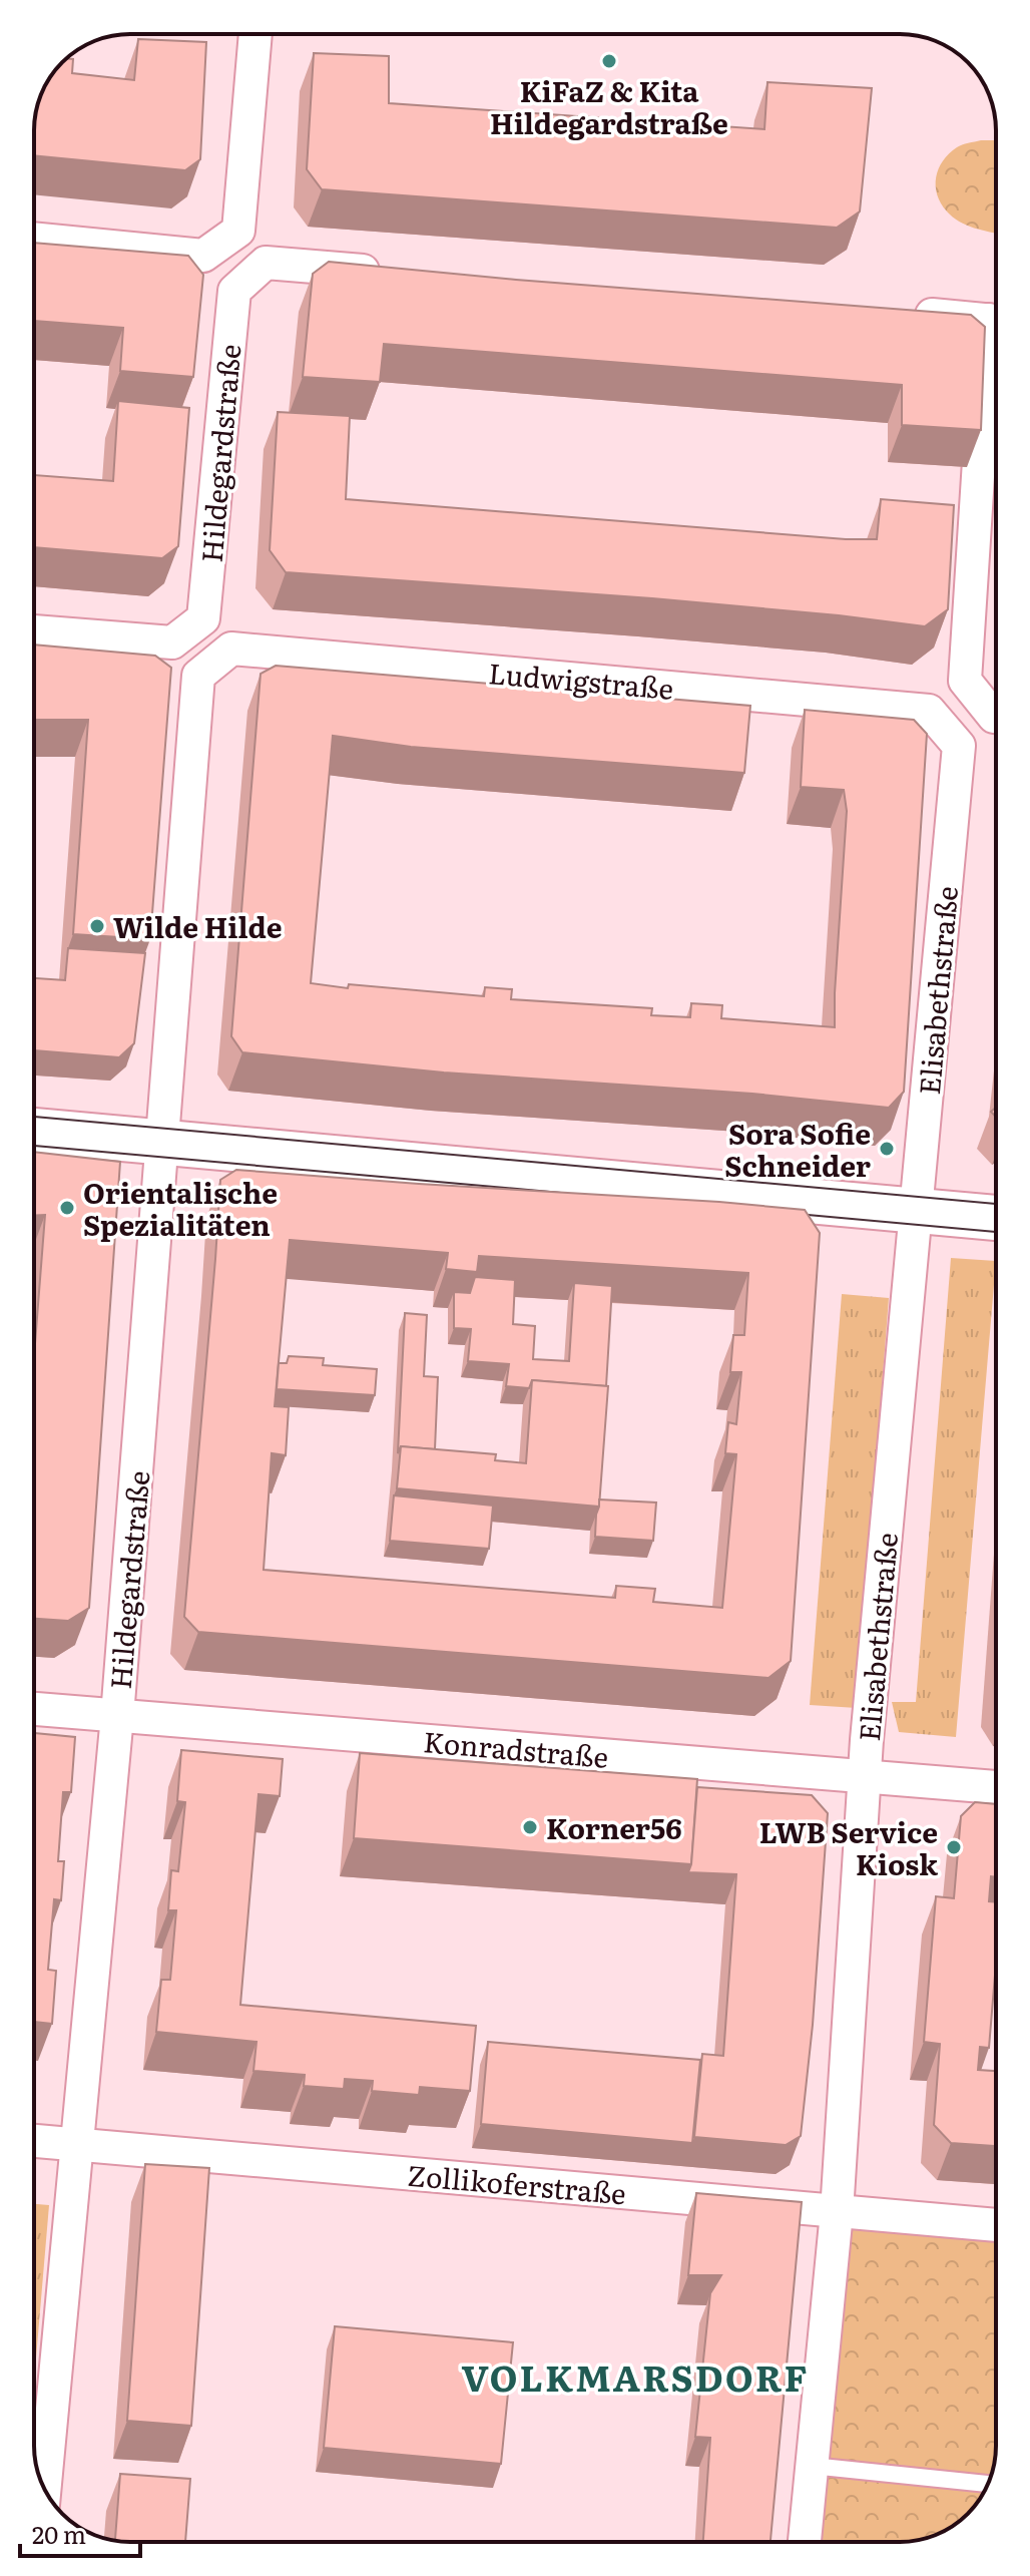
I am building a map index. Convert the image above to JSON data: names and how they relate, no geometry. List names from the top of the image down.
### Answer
{
  "streets": {
    "street": [
      "Hildegardstraße",
      "Ludwigstraße",
      "Elisabethstraße",
      "Konradstraße",
      "Zollikoferstraße"
    ]
  },
  "crossings": [
    ["Hildegardstraße", "Ludwigstraße"],
    ["Hildegardstraße", "Konradstraße"],
    ["Hildegardstraße", "Zollikoferstraße"],
    ["Ludwigstraße", "Elisabethstraße"],
    ["Elisabethstraße", "Konradstraße"],
    ["Elisabethstraße", "Zollikoferstraße"]
  ],
  "districts": ["VOLKMARSDORF"],
  "places": [
    "KiFaZ & Kita Hildegardstraße",
    "Wilde Hilde",
    "Sora Sofie Schneider",
    "Orientalische Spezialitäten",
    "Korner56",
    "LWB Service Kiosk"
  ],
  "scale_bar": "20 m"
}
